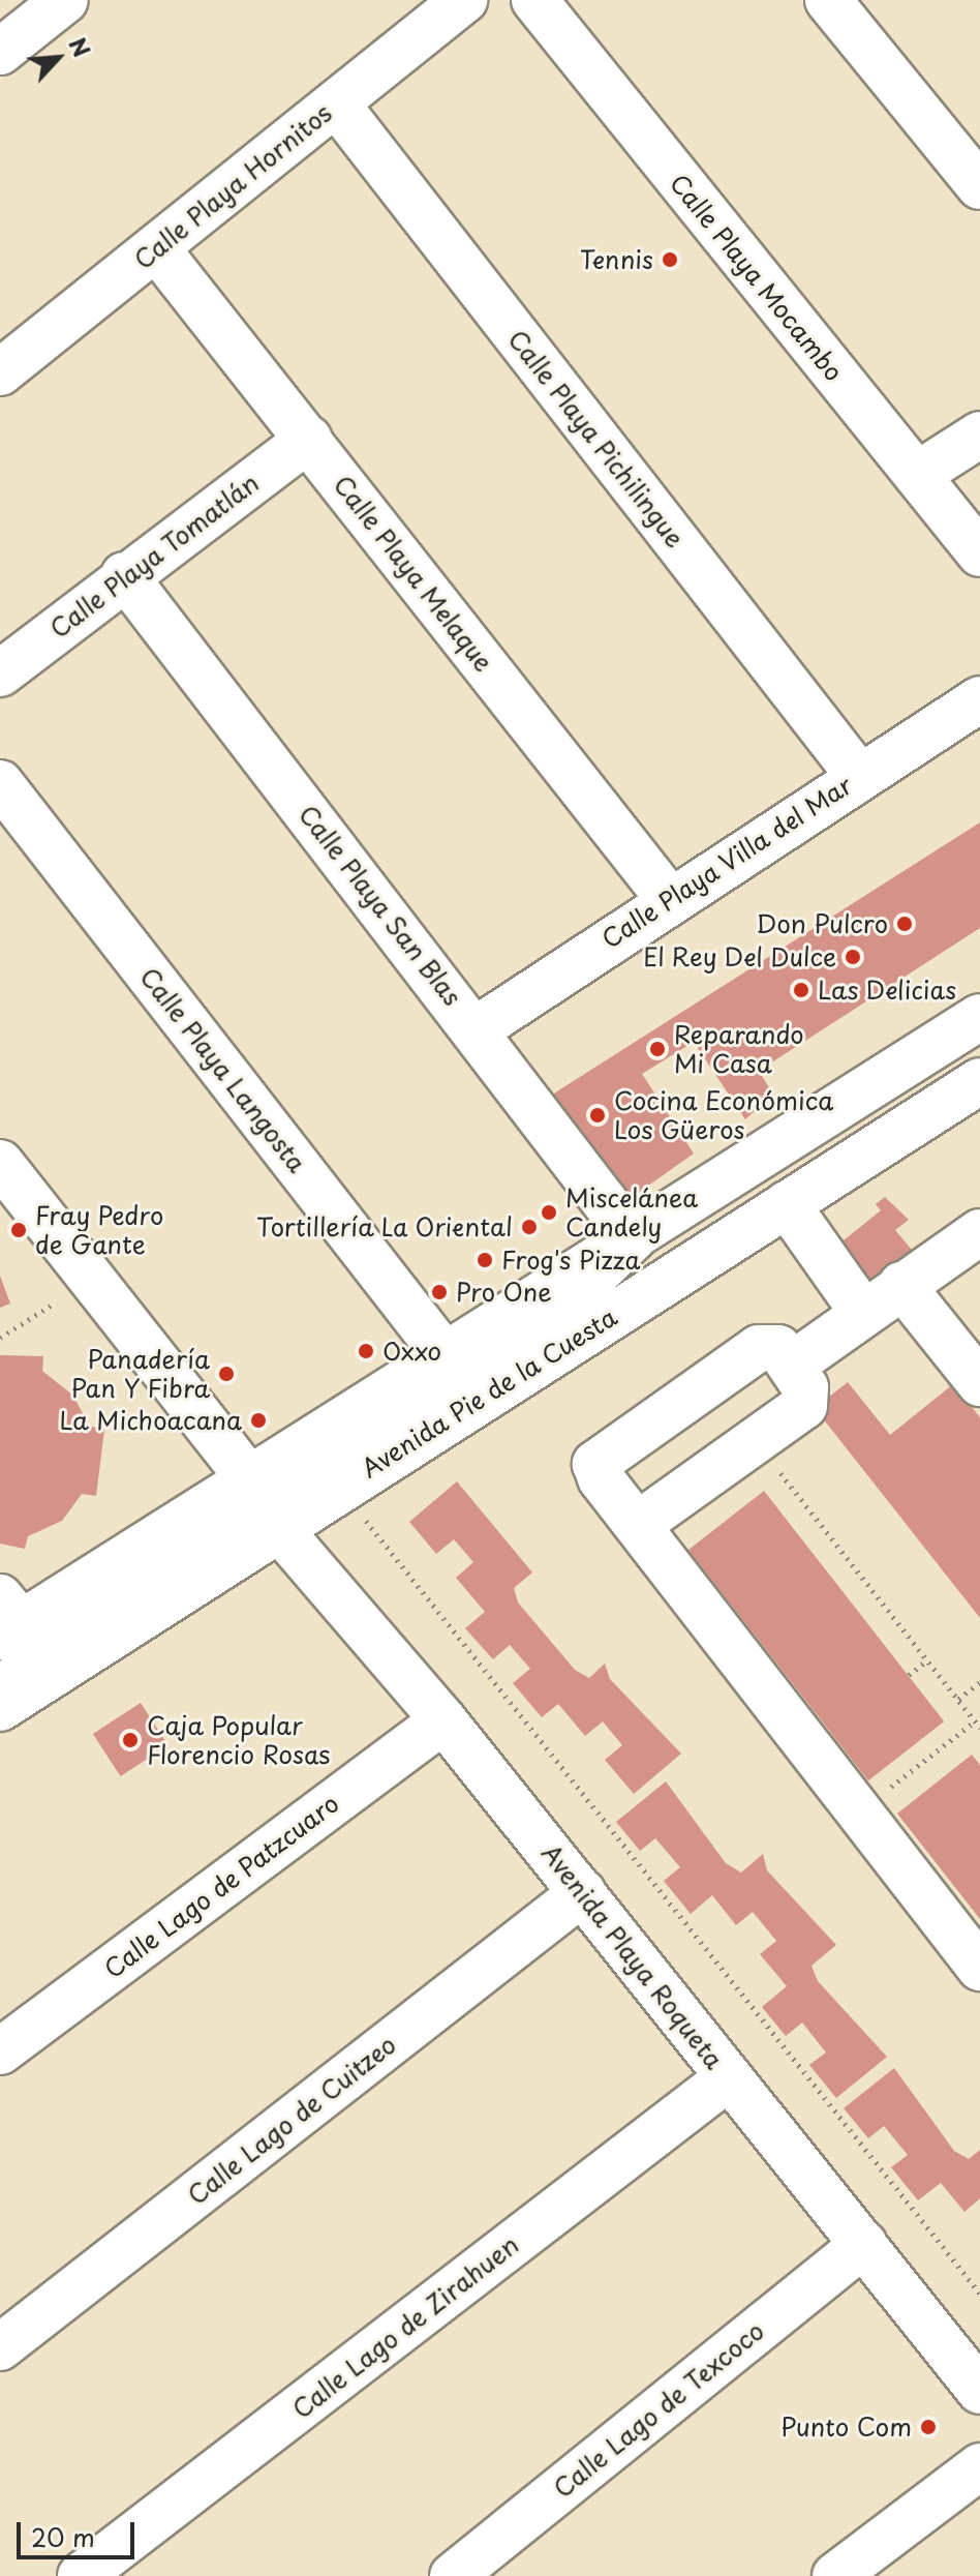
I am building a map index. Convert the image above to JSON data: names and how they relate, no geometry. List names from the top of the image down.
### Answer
{
  "streets": {
    "street": [
      "Calle Playa Hornitos",
      "Calle Playa Mocambo",
      "Calle Playa Pichilingue",
      "Calle Playa Tomatlán",
      "Calle Playa Melaque",
      "Calle Playa Villa del Mar",
      "Calle Playa San Blas",
      "Calle Playa Langosta",
      "Avenida Pie de la Cuesta",
      "Calle Lago de Patzcuaro",
      "Avenida Playa Roqueta",
      "Calle Lago de Cuitzeo",
      "Calle Lago de Zirahuen",
      "Calle Lago de Texcoco"
    ]
  },
  "crossings": [
    ["Calle Playa Hornitos", "Calle Playa Pichilingue"],
    ["Calle Playa Hornitos", "Calle Playa Melaque"],
    ["Calle Playa Pichilingue", "Calle Playa Villa del Mar"],
    ["Calle Playa Tomatlán", "Calle Playa Melaque"],
    ["Calle Playa Tomatlán", "Calle Playa San Blas"],
    ["Calle Playa Melaque", "Calle Playa Villa del Mar"],
    ["Calle Playa Villa del Mar", "Calle Playa San Blas"],
    ["Avenida Pie de la Cuesta", "Avenida Playa Roqueta"],
    ["Calle Lago de Patzcuaro", "Avenida Playa Roqueta"],
    ["Avenida Playa Roqueta", "Calle Lago de Cuitzeo"],
    ["Avenida Playa Roqueta", "Calle Lago de Zirahuen"],
    ["Avenida Playa Roqueta", "Calle Lago de Texcoco"]
  ],
  "places": [
    "Tennis",
    "Don Pulcro",
    "El Rey Del Dulce",
    "Las Delicias",
    "Reparando Mi Casa",
    "Cocina Económica Los Güeros",
    "Miscelánea Candely",
    "Tortillería La Oriental",
    "Fray Pedro de Gante",
    "Frog's Pizza",
    "Pro One",
    "Oxxo",
    "Panadería Pan Y Fibra",
    "La Michoacana",
    "Caja Popular Florencio Rosas",
    "Punto Com"
  ],
  "scale_bar": "20 m",
  "north": "top right"
}
